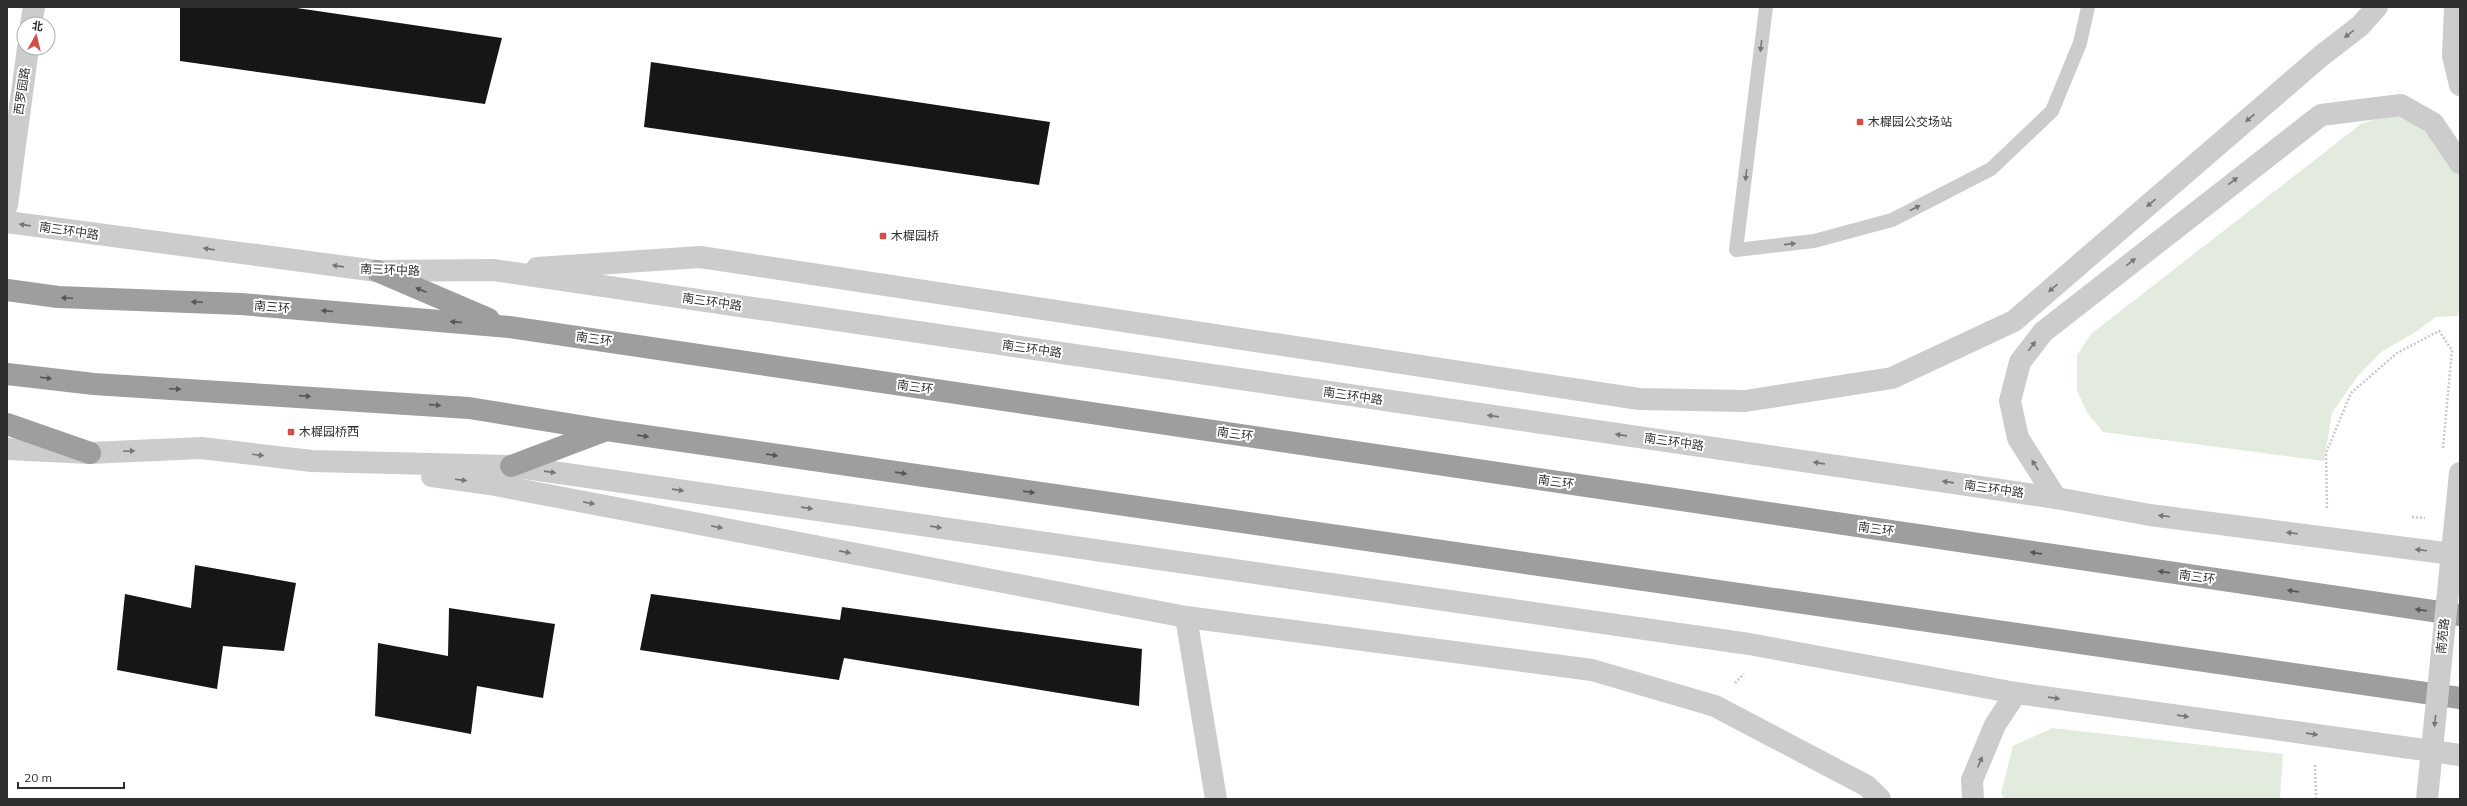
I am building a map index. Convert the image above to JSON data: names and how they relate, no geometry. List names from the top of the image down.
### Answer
{
  "streets": {
    "highway": ["南三环"],
    "street": ["西罗园路", "南三环中路", "南苑路"]
  },
  "one_way": ["南苑路"],
  "places": {
    "transit": ["木樨园公交场站", "木樨园桥", "木樨园桥西"]
  },
  "scale_bar": "20 m",
  "north": "top"
}
